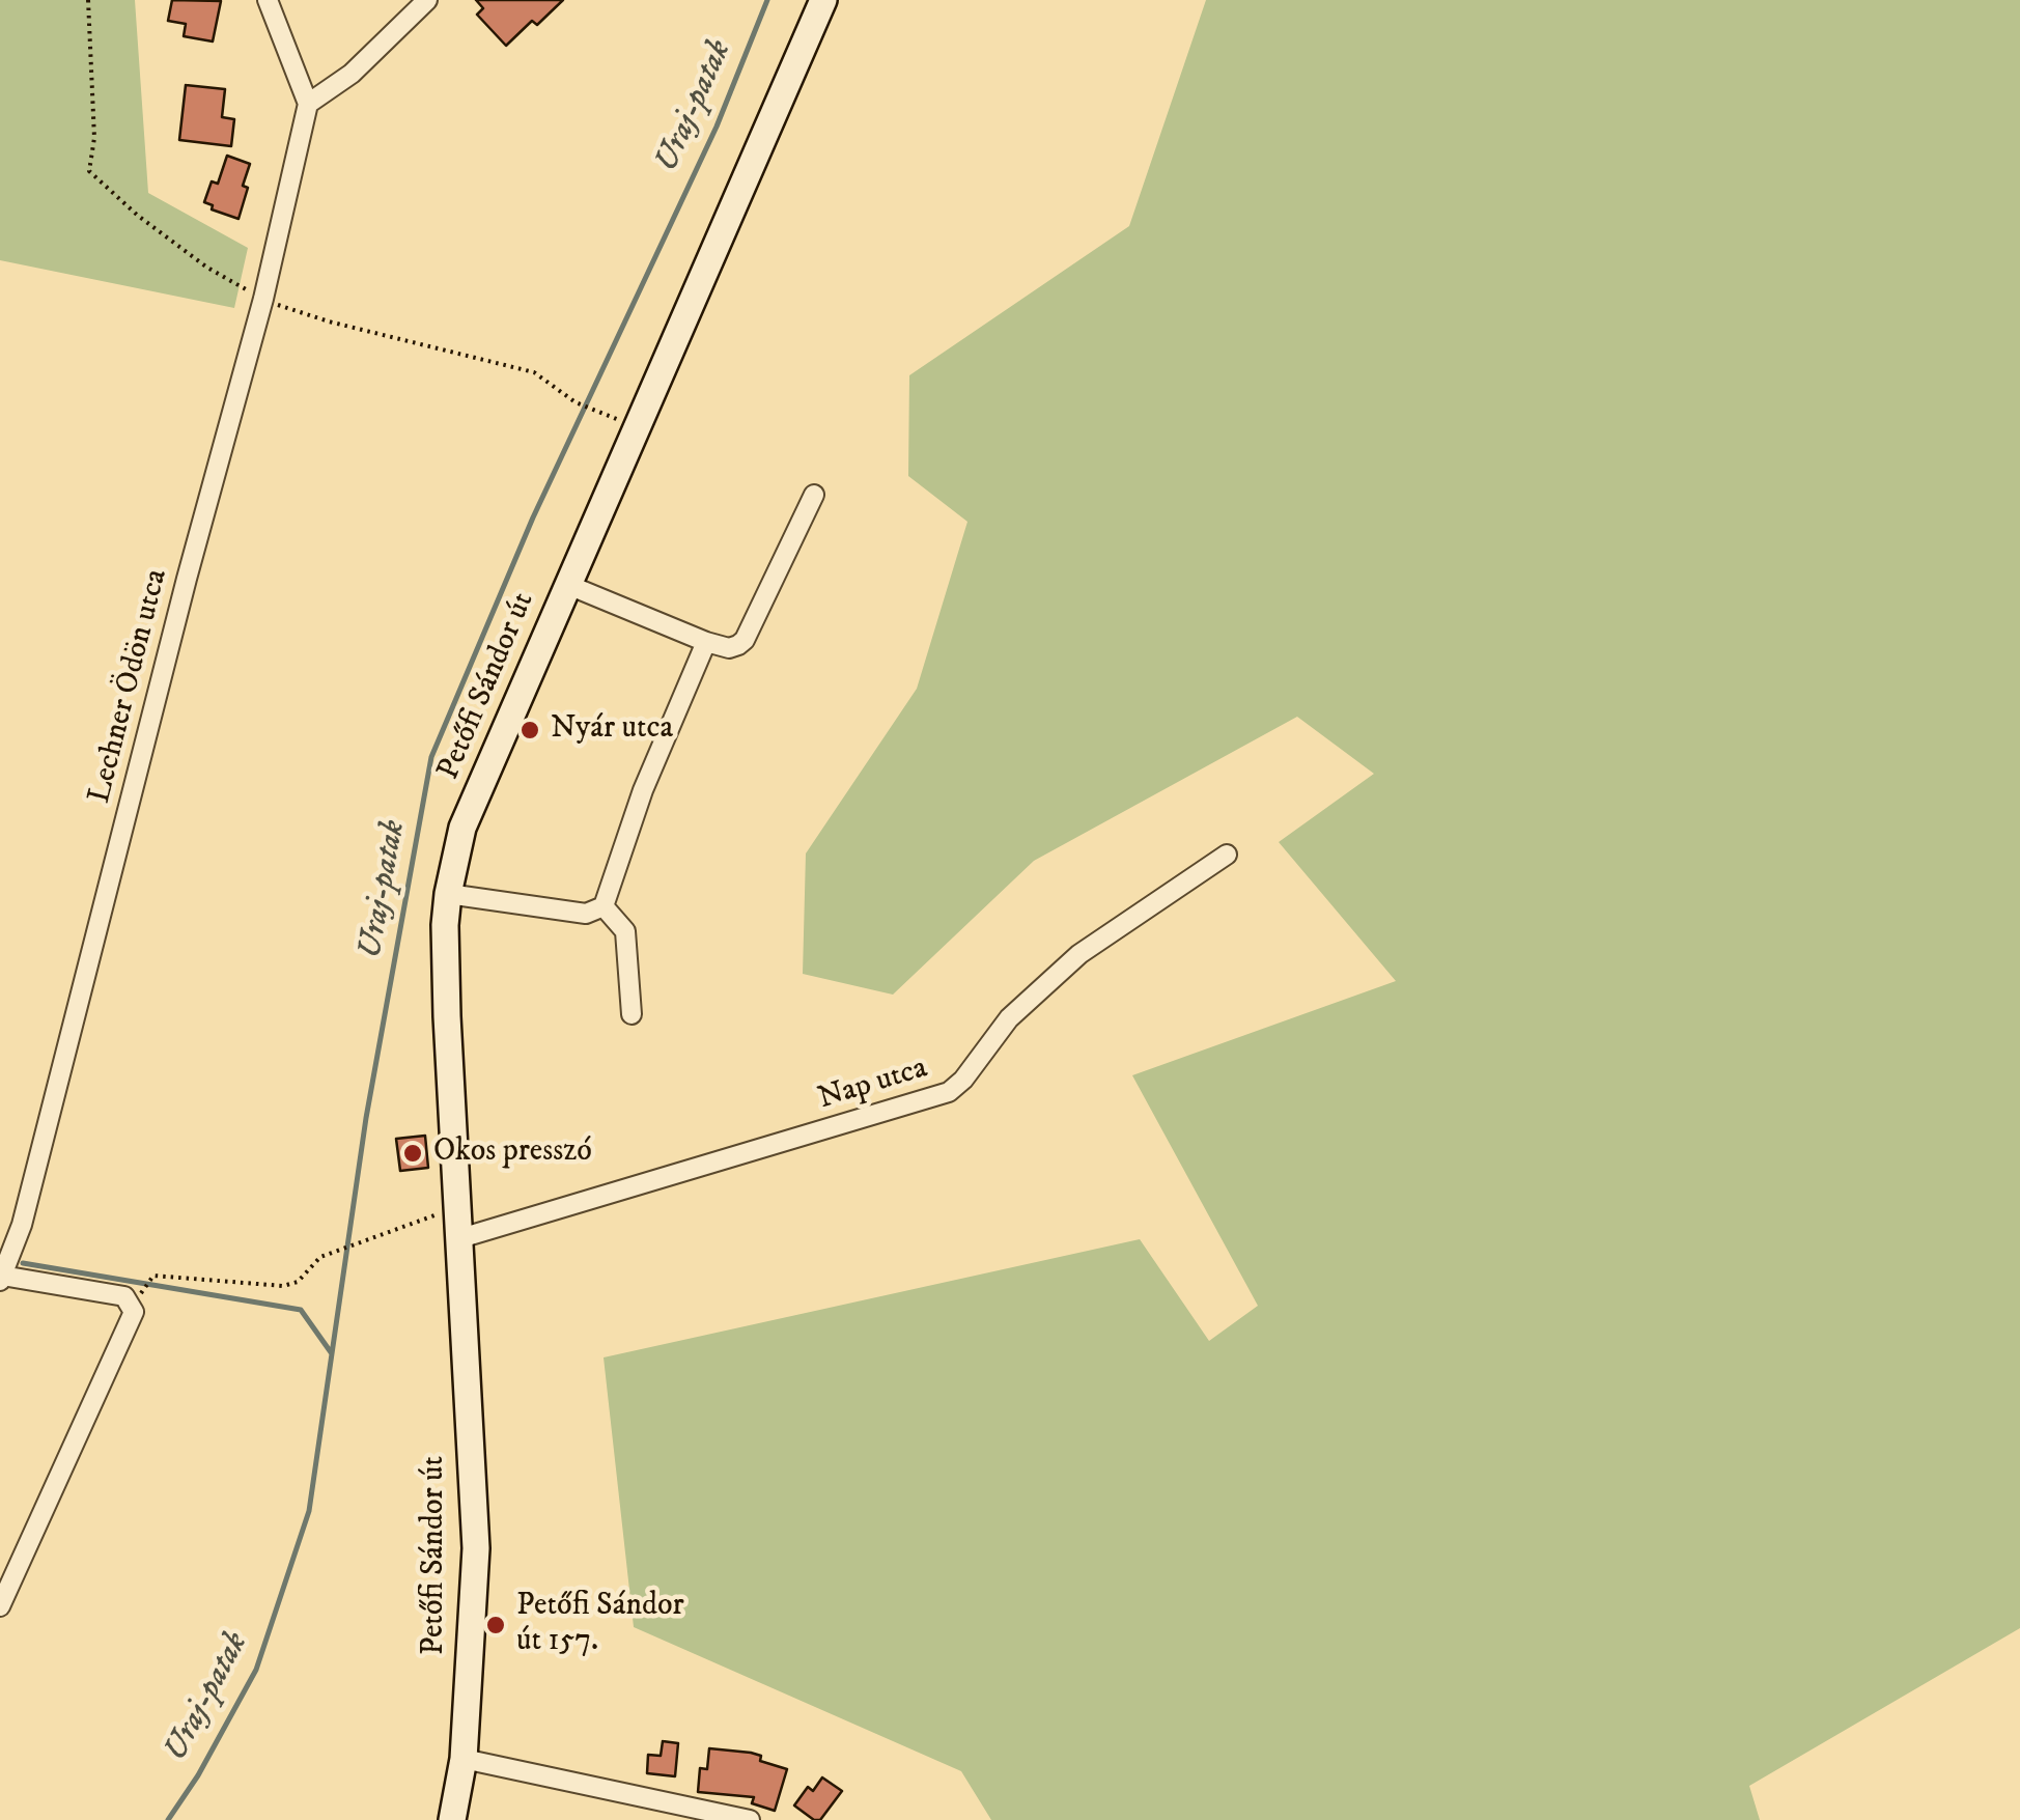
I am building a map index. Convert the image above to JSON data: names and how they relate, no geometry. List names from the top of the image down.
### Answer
{
  "streets": {
    "street": ["Lechner Ödön utca", "Petőfi Sándor út", "Nap utca"]
  },
  "crossings": [
    ["Petőfi Sándor út", "Nap utca"]
  ],
  "water": ["Uraj-patak"],
  "places": ["Nyár utca", "Okos presszó", "Petőfi Sándor út 157."]
}
